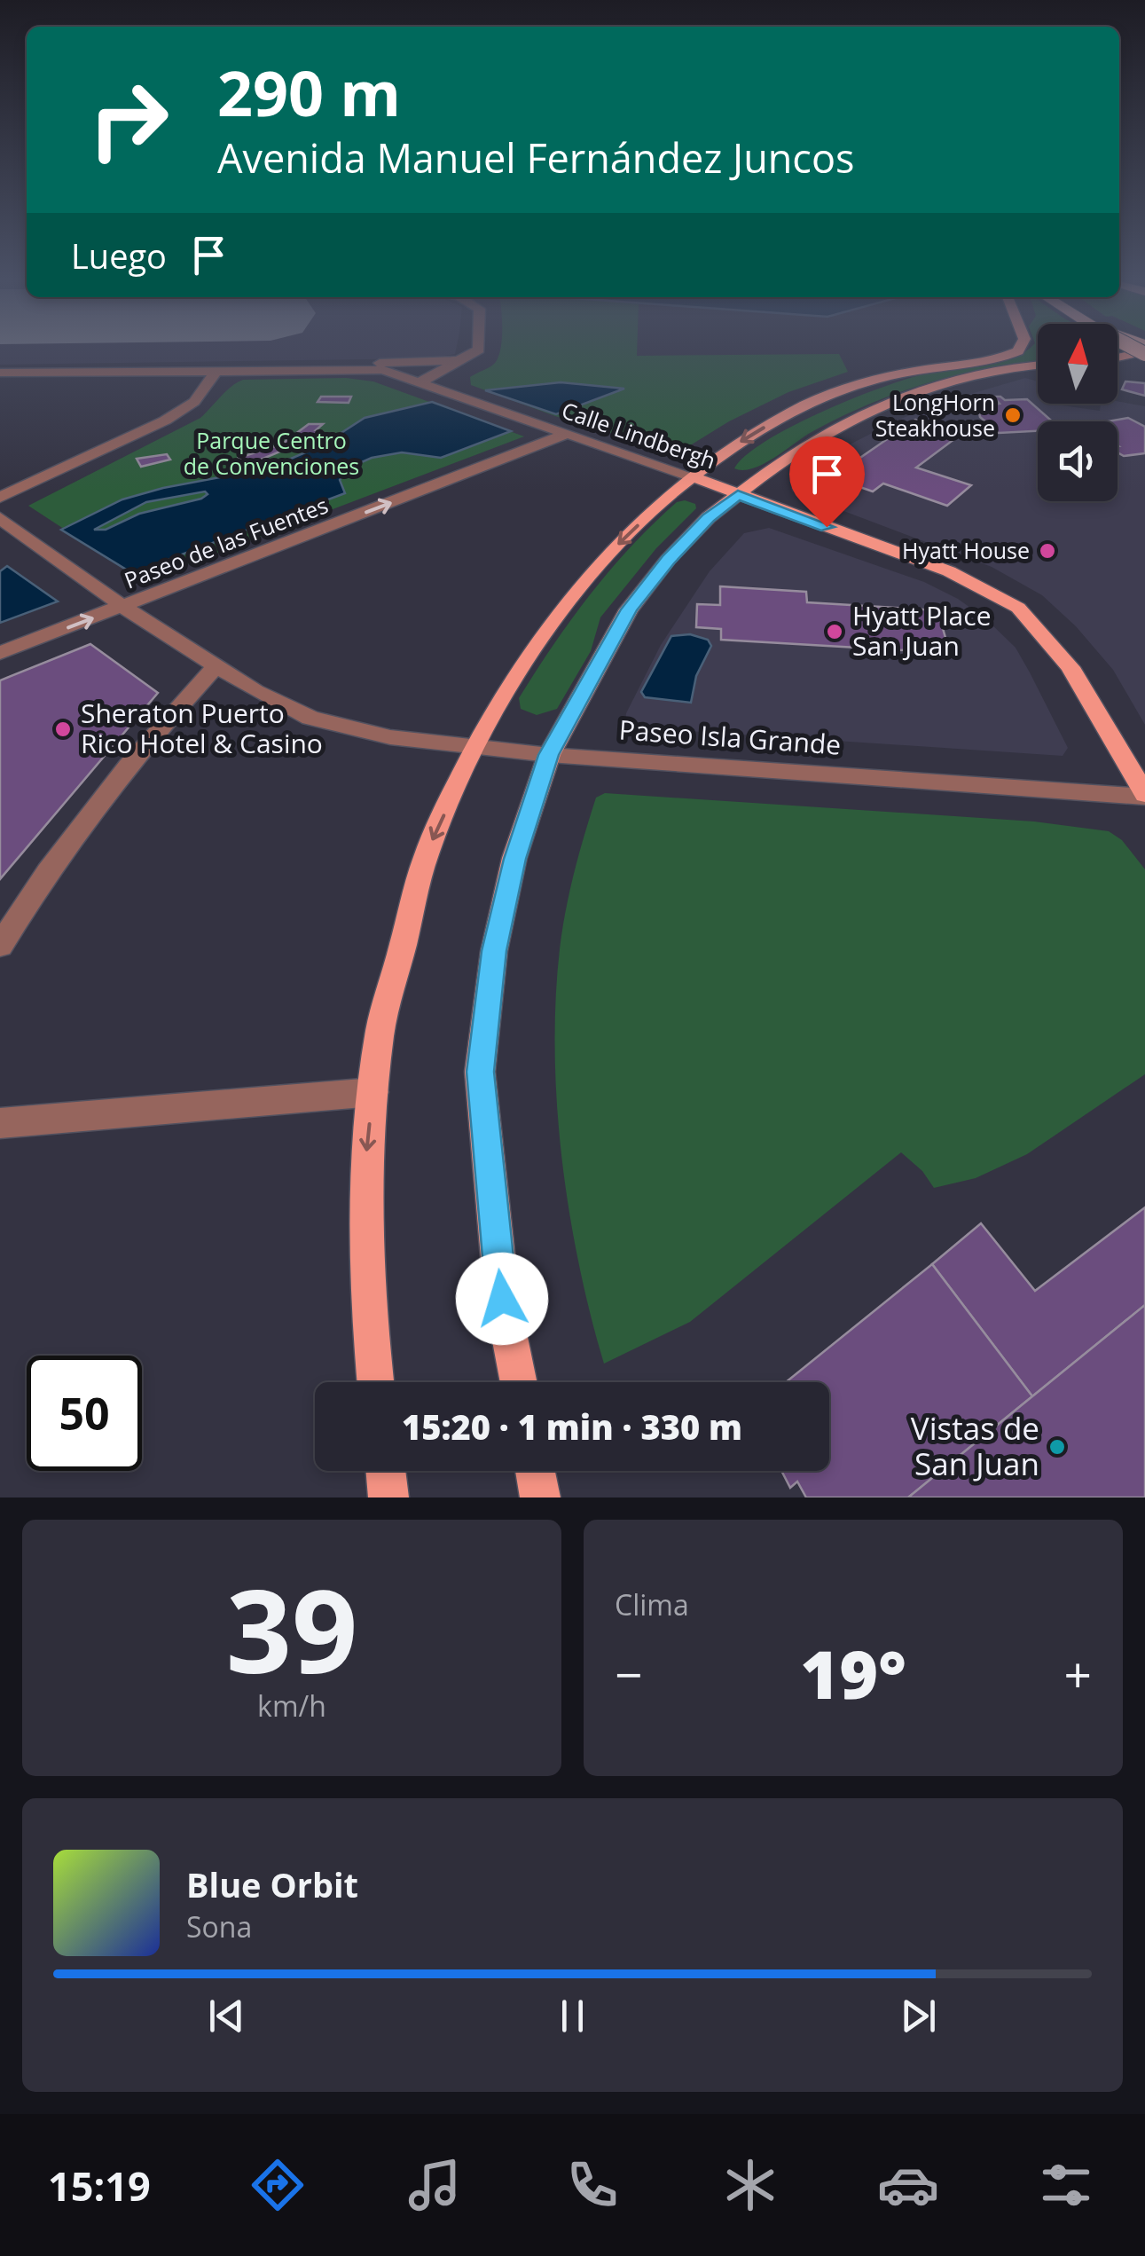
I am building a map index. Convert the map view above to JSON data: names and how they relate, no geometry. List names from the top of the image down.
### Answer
{
  "streets": {
    "main road": ["Calle Lindbergh"],
    "street": ["Paseo de las Fuentes", "Paseo Isla Grande"]
  },
  "crossings": [
    ["Calle Lindbergh", "Paseo de las Fuentes"],
    ["Calle Lindbergh", "Paseo Isla Grande"],
    ["Paseo de las Fuentes", "Paseo Isla Grande"]
  ],
  "parks": ["Parque Centro de Convenciones"],
  "places": [
    "LongHorn Steakhouse",
    "Hyatt House",
    "Hyatt Place San Juan",
    "Sheraton Puerto Rico Hotel & Casino",
    "Vistas de San Juan"
  ],
  "north": "top",
  "page": {
    "turn": ["290 m", "Avenida Manuel Fernández Juncos"],
    "then": "Luego",
    "limit": "50",
    "trip": "15:20 · 1 min · 330 m",
    "tile": [
      ["39", "km/h"],
      "Clima"
    ],
    "heat": ["−", "19°", "+"],
    "song": ["Blue Orbit", "Sona"],
    "tabs": "15:19"
  }
}
